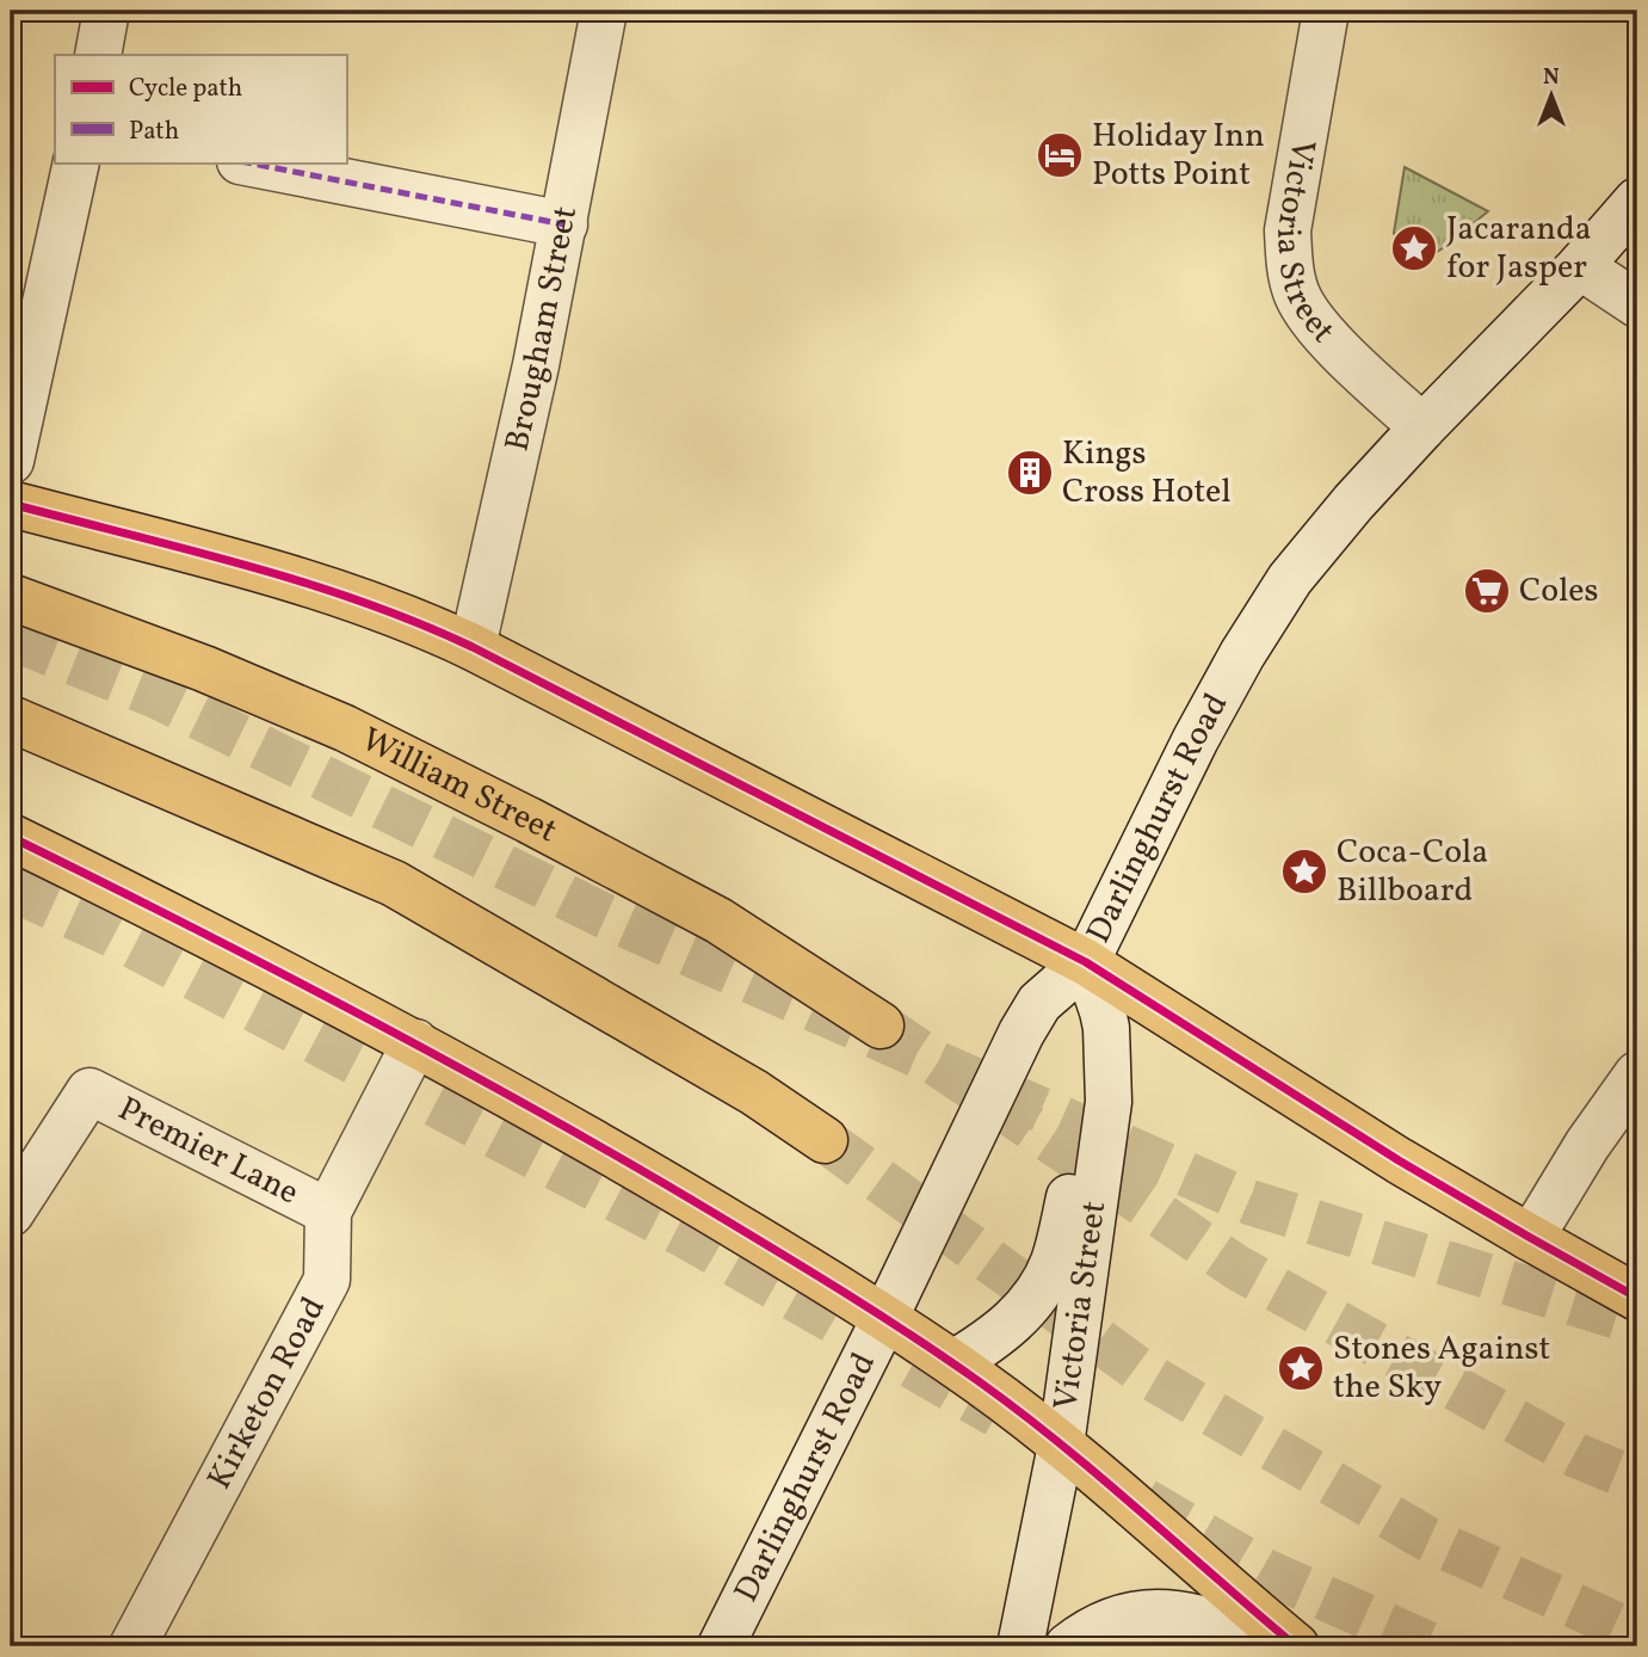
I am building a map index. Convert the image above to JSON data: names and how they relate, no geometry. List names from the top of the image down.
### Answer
{
  "streets": {
    "main road": ["William Street"],
    "street": [
      "Victoria Street",
      "Brougham Street",
      "Darlinghurst Road",
      "Premier Lane",
      "Kirketon Road"
    ]
  },
  "crossings": [
    ["Victoria Street", "Darlinghurst Road"],
    ["Premier Lane", "Kirketon Road"]
  ],
  "places": {
    "hotel": ["Holiday Inn Potts Point"],
    "place": ["Jacaranda for Jasper", "Coca-Cola Billboard", "Stones Against the Sky"],
    "building": ["Kings Cross Hotel"],
    "supermarket": ["Coles"]
  },
  "legend": ["Cycle path", "Path"],
  "north": "top"
}
